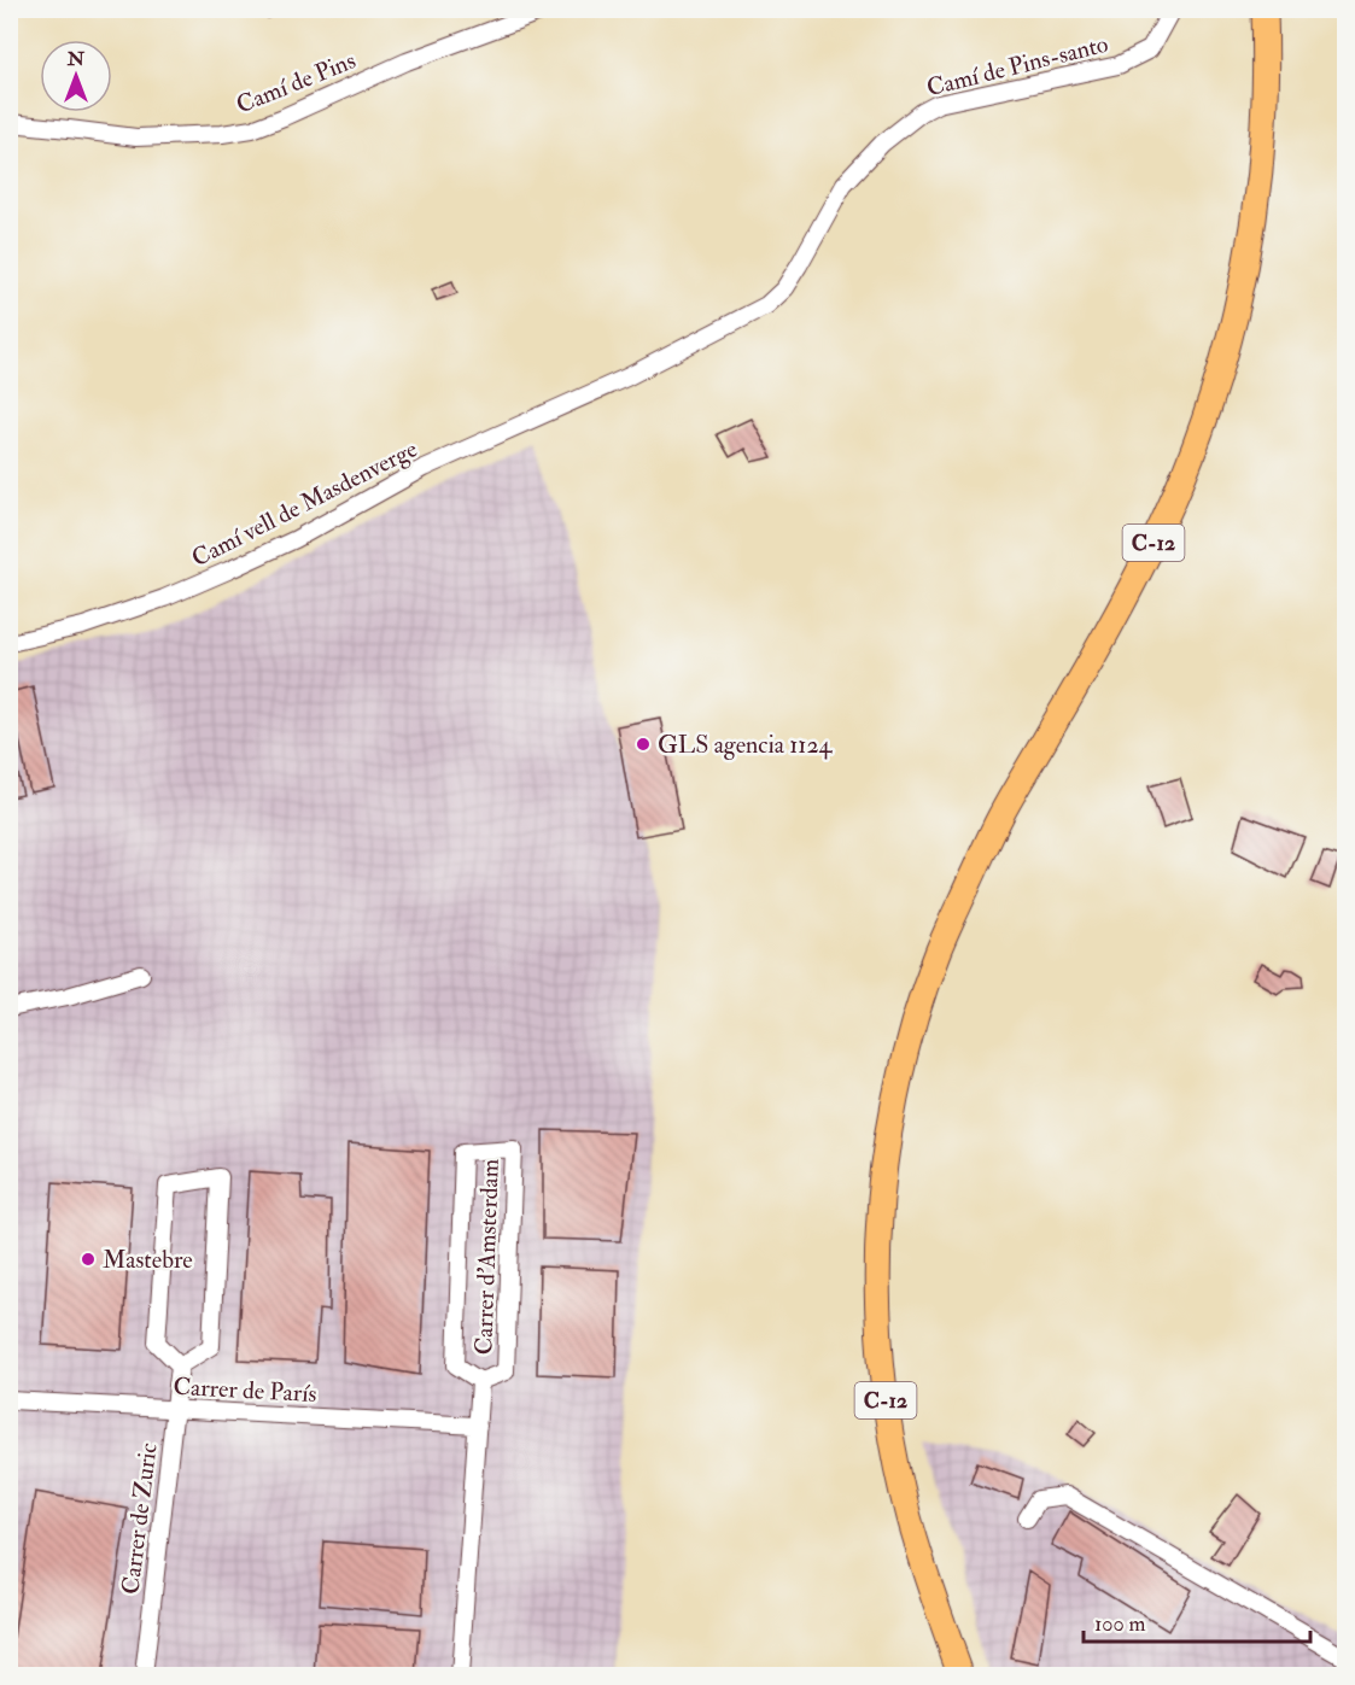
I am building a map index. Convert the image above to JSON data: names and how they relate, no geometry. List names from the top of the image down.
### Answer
{
  "streets": {
    "main road": ["C-12"],
    "street": [
      "Camí de Pins-santo",
      "Camí de Pins",
      "Camí vell de Masdenverge",
      "Carrer d'Amsterdam",
      "Carrer de París",
      "Carrer de Zuric"
    ]
  },
  "crossings": [
    ["Camí de Pins-santo", "Camí vell de Masdenverge"],
    ["Carrer d'Amsterdam", "Carrer de París"],
    ["Carrer de París", "Carrer de Zuric"]
  ],
  "places": ["GLS agencia 1124", "Mastebre"],
  "scale_bar": "100 m",
  "north": "top"
}
